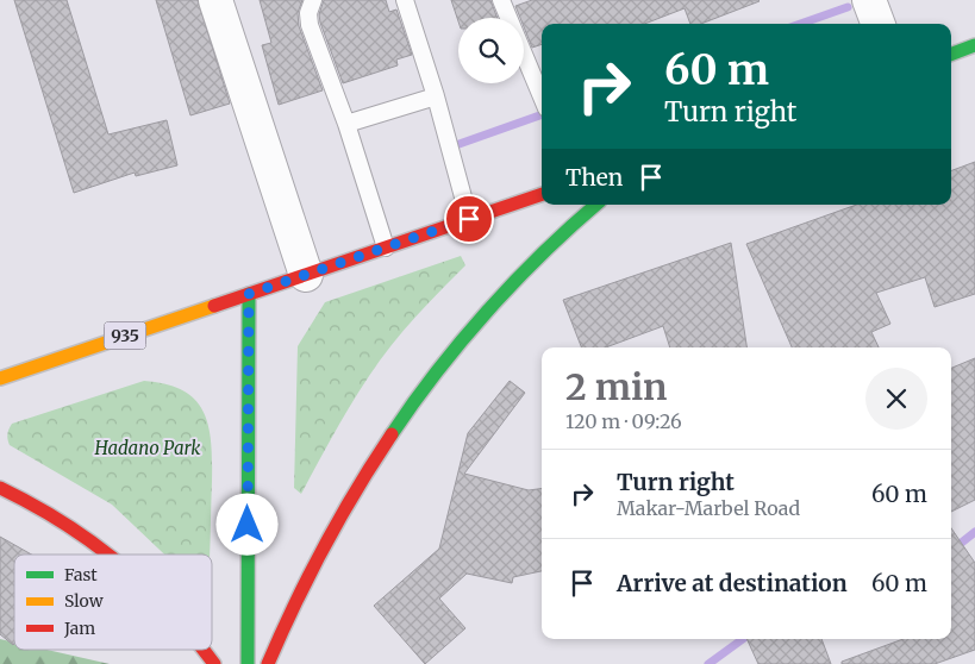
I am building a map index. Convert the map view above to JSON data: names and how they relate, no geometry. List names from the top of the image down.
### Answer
{
  "streets": {
    "main road": ["935"]
  },
  "parks": ["Hadano Park"],
  "legend": ["Fast", "Slow", "Jam"],
  "page": {
    "turn": ["60 m", "Turn right"],
    "then": "Then",
    "heading": ["2 min", "120 m · 09:26"],
    "list": [
      {
        "name": "Turn right",
        "note": "Makar-Marbel Road",
        "value": "60 m"
      },
      {
        "name": "Arrive at destination",
        "value": "60 m"
      }
    ]
  }
}
